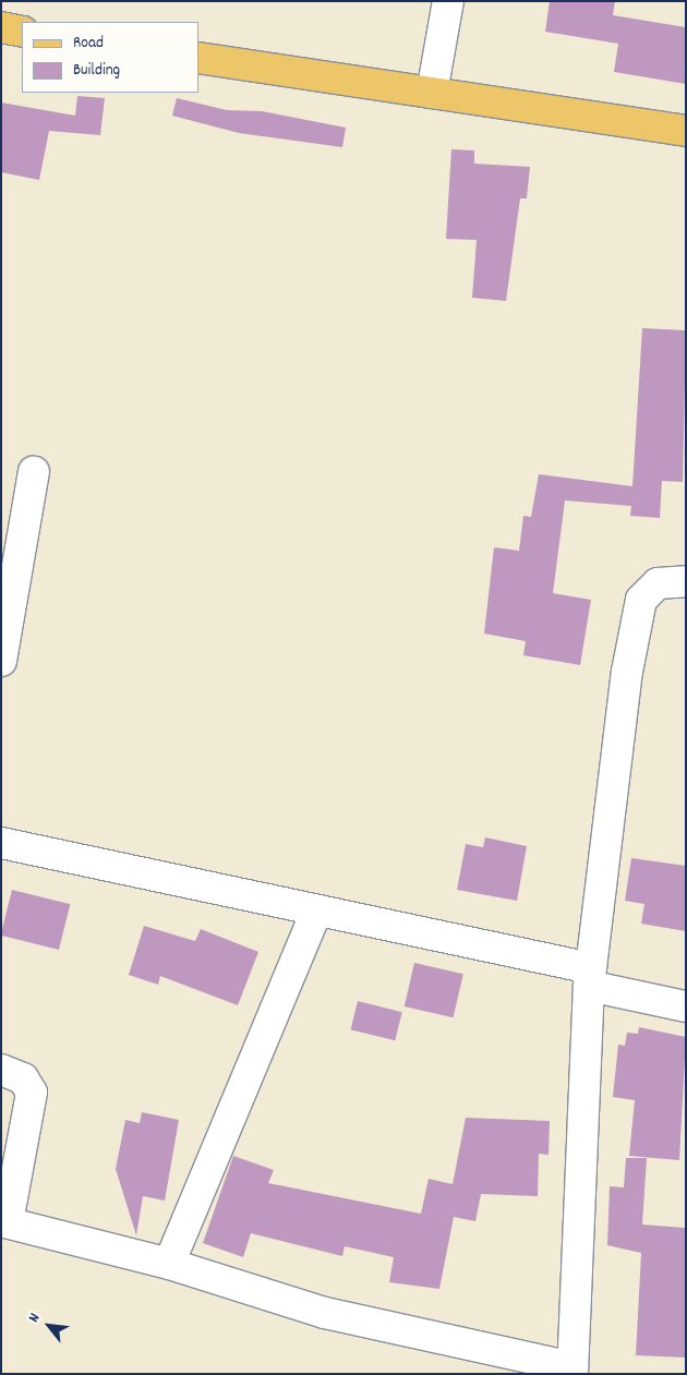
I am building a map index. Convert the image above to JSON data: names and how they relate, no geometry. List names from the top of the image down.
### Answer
{
  "legend": ["Road", "Building"],
  "north": "top left"
}
